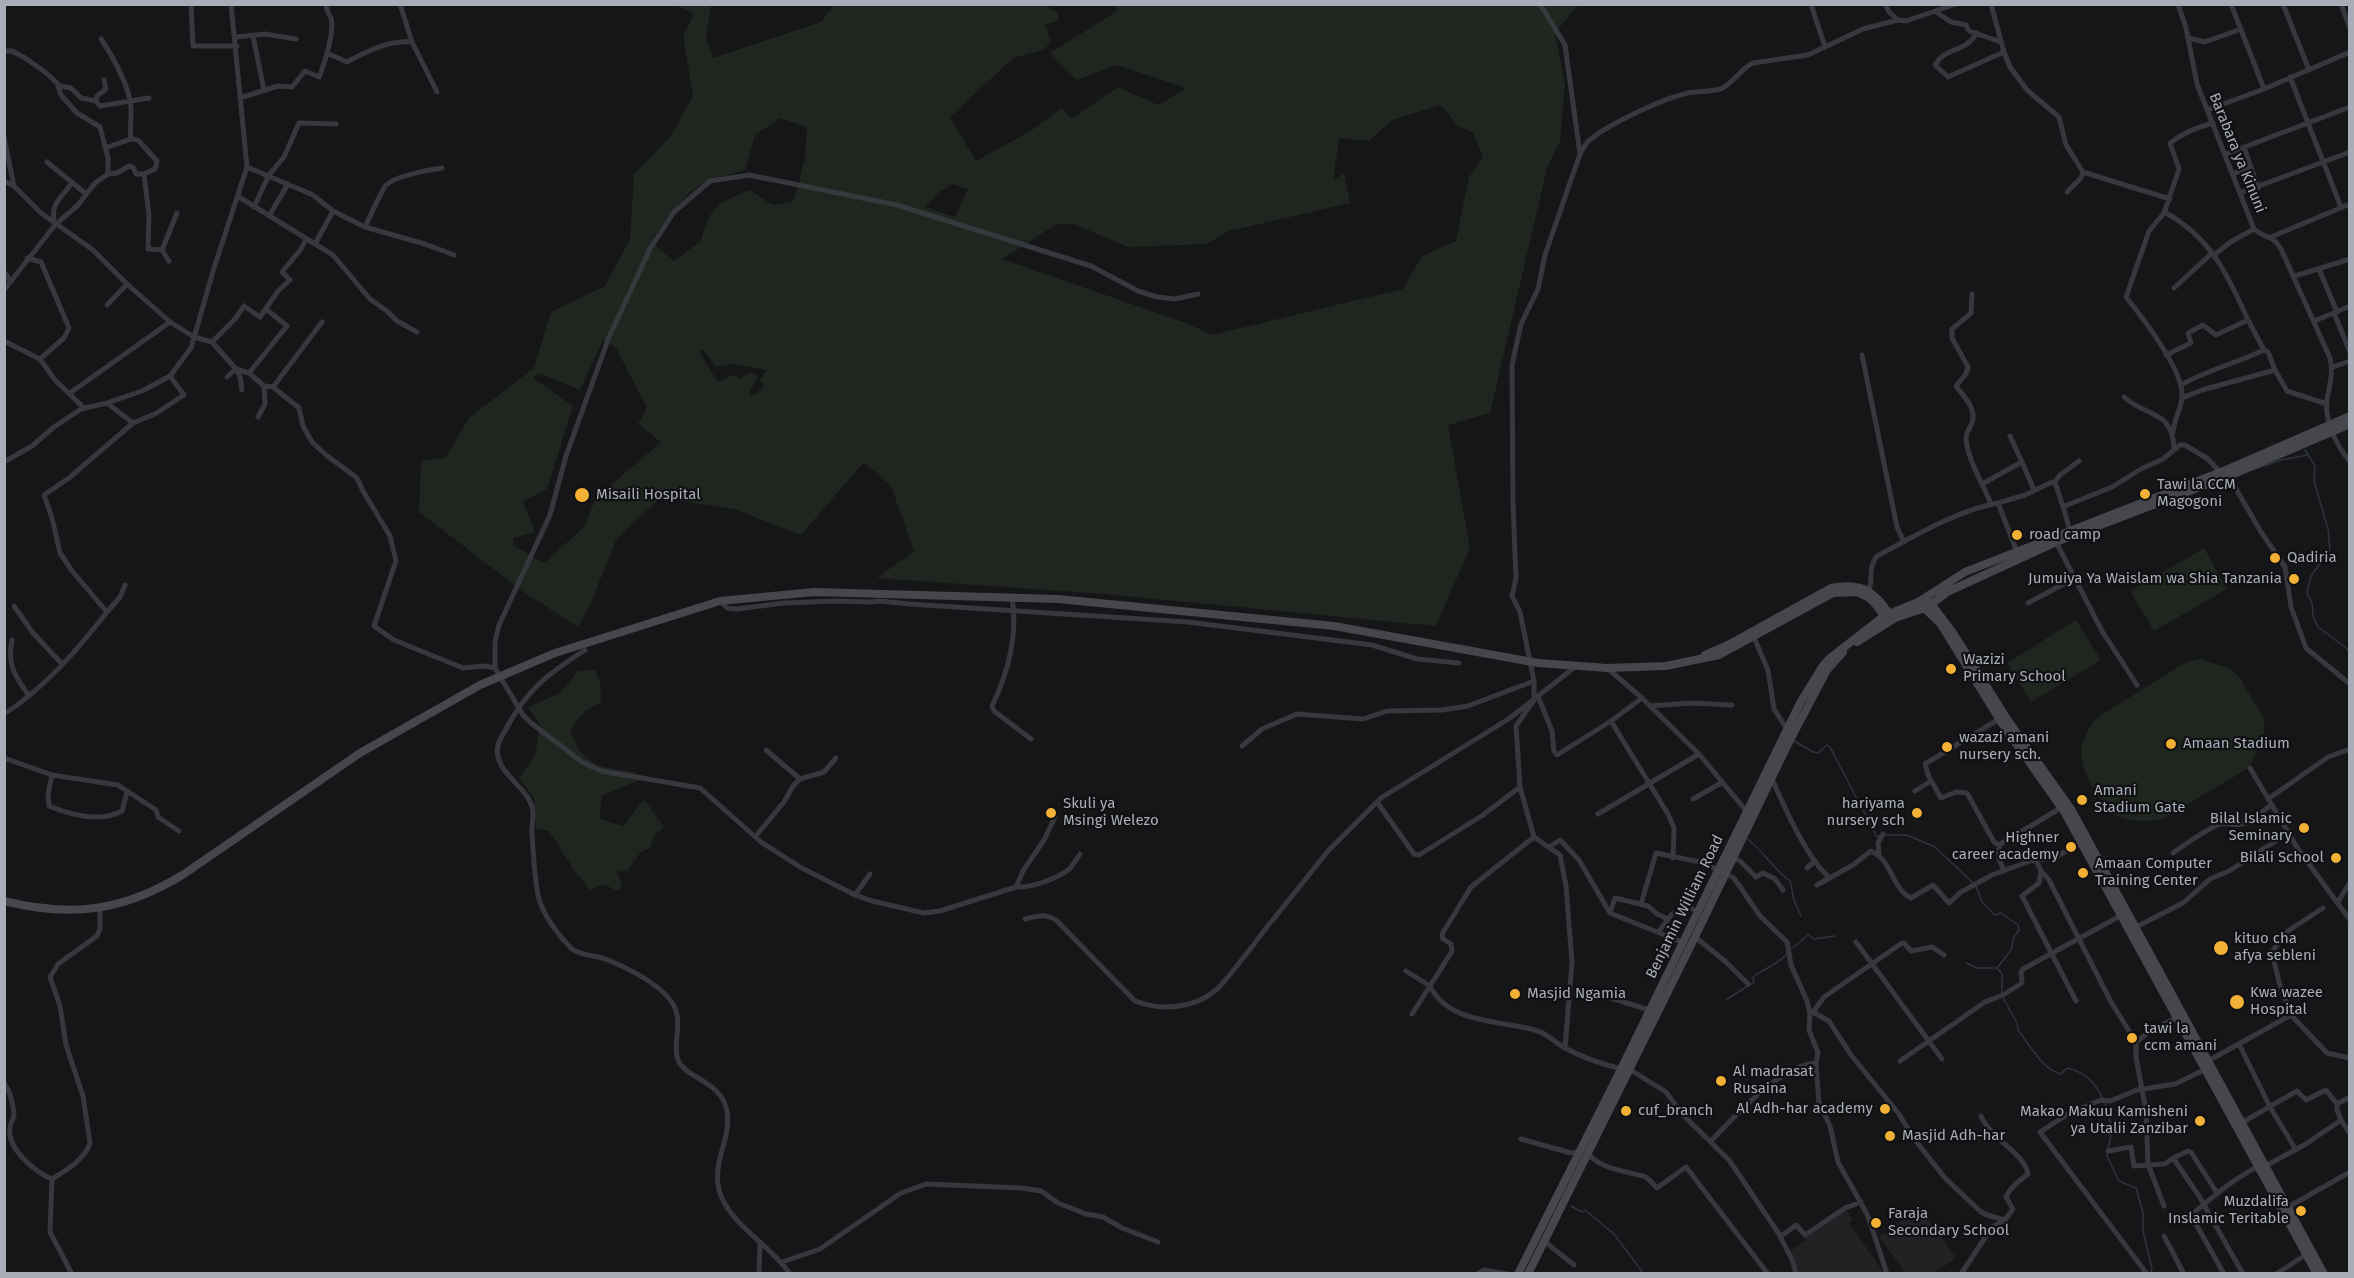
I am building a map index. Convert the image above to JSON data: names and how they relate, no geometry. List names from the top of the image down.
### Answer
{
  "streets": {
    "main road": ["Benjamin William Road"],
    "street": ["Barabara ya Kinuni"]
  },
  "places": [
    "Tawi la CCM Magogoni",
    "Misaili Hospital",
    "road camp",
    "Qadiria",
    "Jumuiya Ya Waislam wa Shia Tanzania",
    "Wazizi Primary School",
    "Amaan Stadium",
    "wazazi amani nursery sch.",
    "Amani Stadium Gate",
    "Skuli ya Msingi Welezo",
    "hariyama nursery sch",
    "Bilal Islamic Seminary",
    "Highner career academy",
    "Bilali School",
    "Amaan Computer Training Center",
    "kituo cha afya sebleni",
    "Masjid Ngamia",
    "Kwa wazee Hospital",
    "tawi la ccm amani",
    "Al madrasat Rusaina",
    "Al Adh-har academy",
    "cuf_branch",
    "Makao Makuu Kamisheni ya Utalii Zanzibar",
    "Masjid Adh-har",
    "Muzdalifa Inslamic Teritable",
    "Faraja Secondary School"
  ]
}
